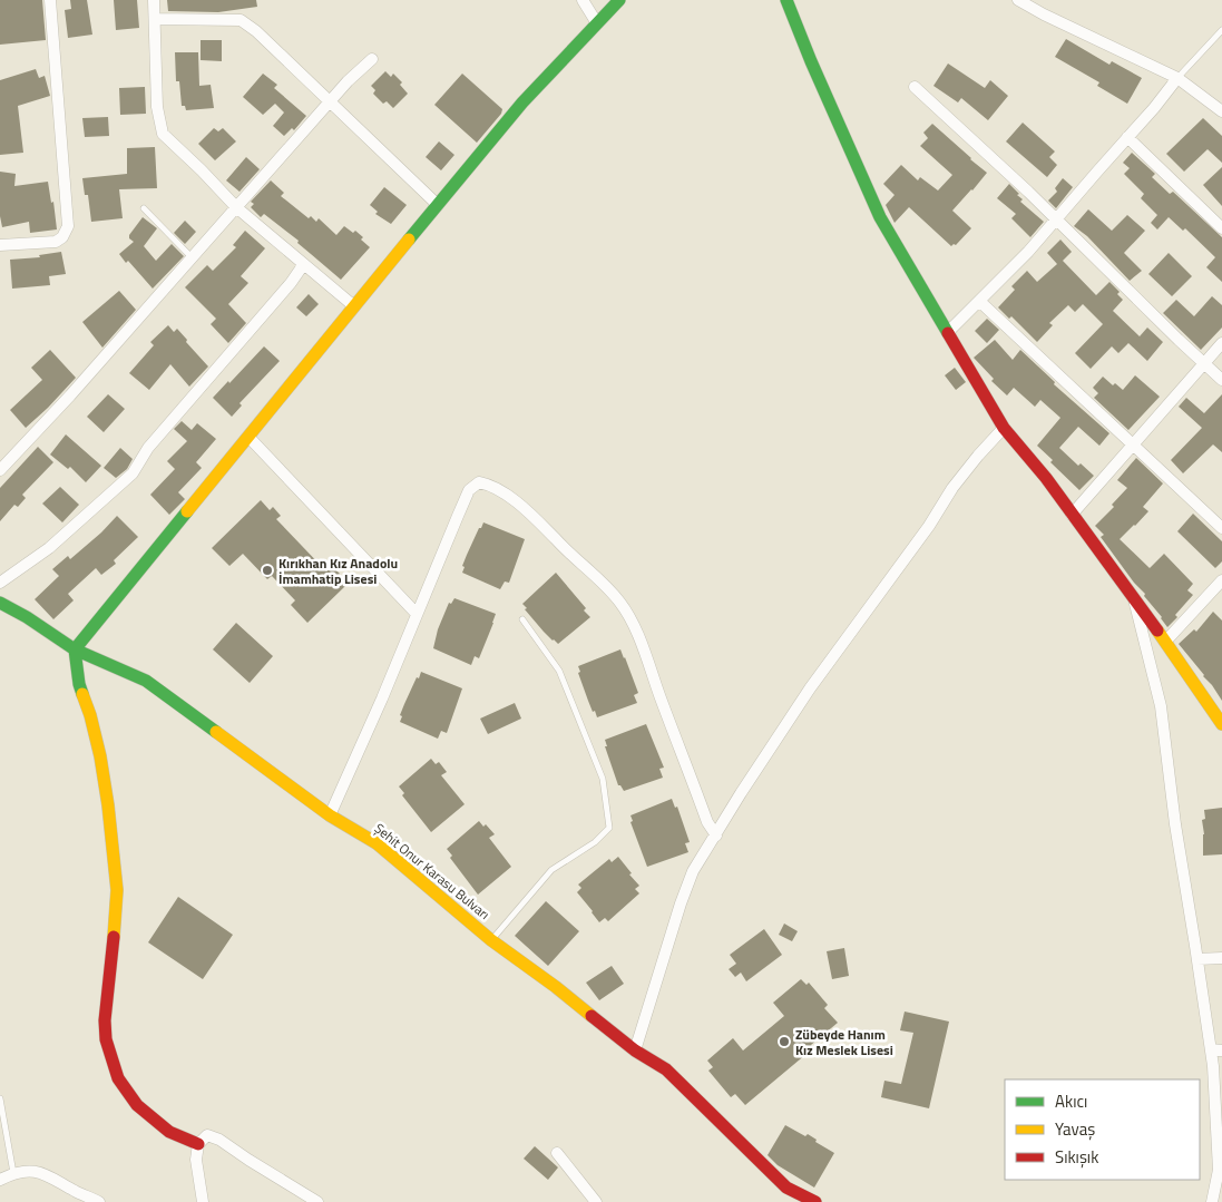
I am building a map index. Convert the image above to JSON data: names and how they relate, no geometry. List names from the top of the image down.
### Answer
{
  "streets": {
    "street": ["Şehit Onur Karasu Bulvarı"]
  },
  "places": ["Kırıkhan Kız Anadolu İmamhatip Lisesi", "Zübeyde Hanım Kız Meslek Lisesi"],
  "legend": ["Akıcı", "Yavaş", "Sıkışık"]
}
